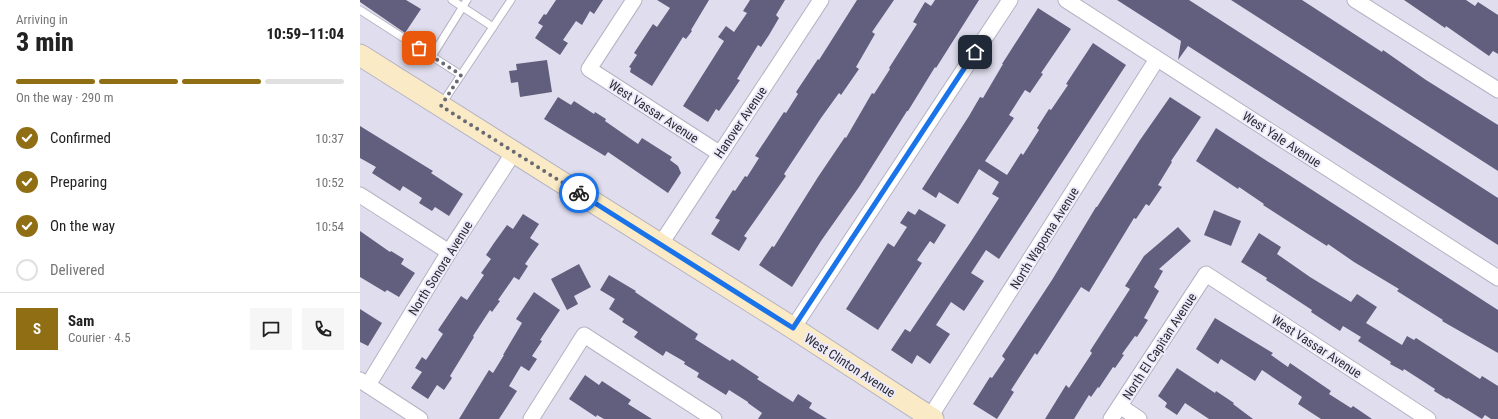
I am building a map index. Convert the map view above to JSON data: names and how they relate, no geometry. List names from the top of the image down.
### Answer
{
  "streets": {
    "main road": ["West Clinton Avenue"],
    "street": [
      "West Vassar Avenue",
      "Hanover Avenue",
      "West Yale Avenue",
      "North Wapoma Avenue",
      "North Sonora Avenue",
      "North El Capitan Avenue"
    ]
  },
  "crossings": [
    ["West Vassar Avenue", "Hanover Avenue"],
    ["West Vassar Avenue", "North El Capitan Avenue"],
    ["Hanover Avenue", "West Clinton Avenue"],
    ["West Yale Avenue", "North Wapoma Avenue"],
    ["North Wapoma Avenue", "West Clinton Avenue"],
    ["North Sonora Avenue", "West Clinton Avenue"]
  ],
  "page": {
    "heading": ["3 min", "Arriving in", "10:59–11:04"],
    "panel": ["Sam", "Courier · 4.5"],
    "bar": "On the way · 290 m",
    "list": [
      ["Confirmed", "10:37"],
      ["Preparing", "10:52"],
      ["On the way", "10:54"],
      "Delivered"
    ],
    "round": "S"
  }
}
